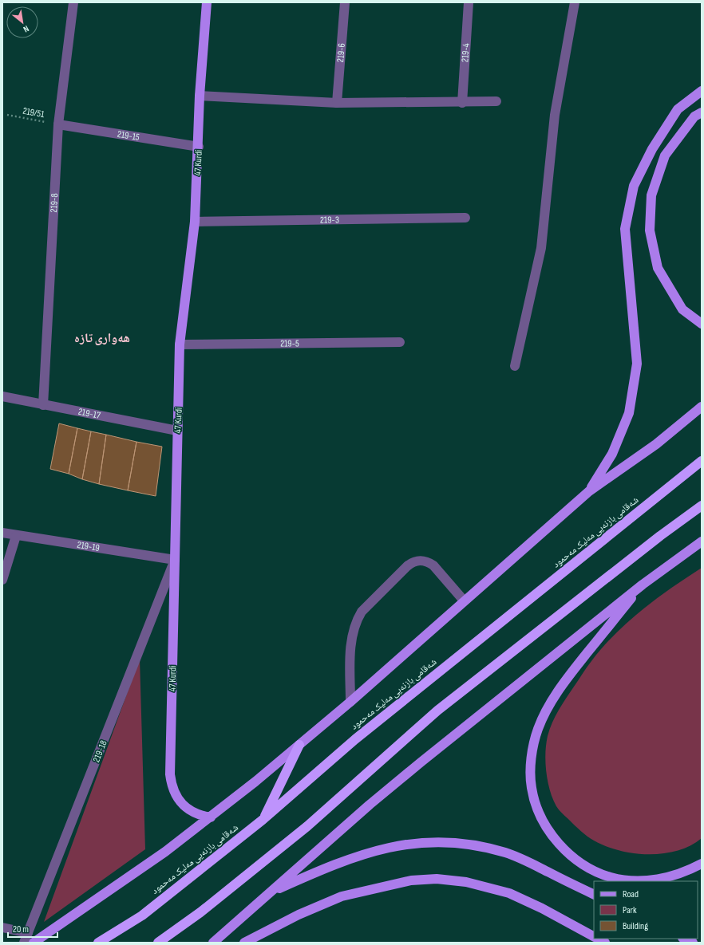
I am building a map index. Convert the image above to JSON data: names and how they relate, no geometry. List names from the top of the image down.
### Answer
{
  "streets": {
    "highway": ["شەقامی بازنەیی مەلیک مەحمود"],
    "main road": ["47 Kurdi"],
    "street": [
      "219-6",
      "219-4",
      "219-15",
      "219-8",
      "219-3",
      "219-5",
      "219-17",
      "219-19",
      "219-18"
    ],
    "path": ["219/51"]
  },
  "crossings": [
    ["219/51", "219-15"],
    ["219/51", "219-8"],
    ["219-15", "47 Kurdi"],
    ["219-15", "219-8"],
    ["47 Kurdi", "219-3"],
    ["47 Kurdi", "219-5"],
    ["47 Kurdi", "219-17"],
    ["47 Kurdi", "219-19"],
    ["47 Kurdi", "219-18"],
    ["219-8", "219-17"],
    ["219-19", "219-18"]
  ],
  "districts": ["هەواری تازە"],
  "legend": ["Road", "Park", "Building"],
  "scale_bar": "20 m",
  "north": "bottom right"
}
